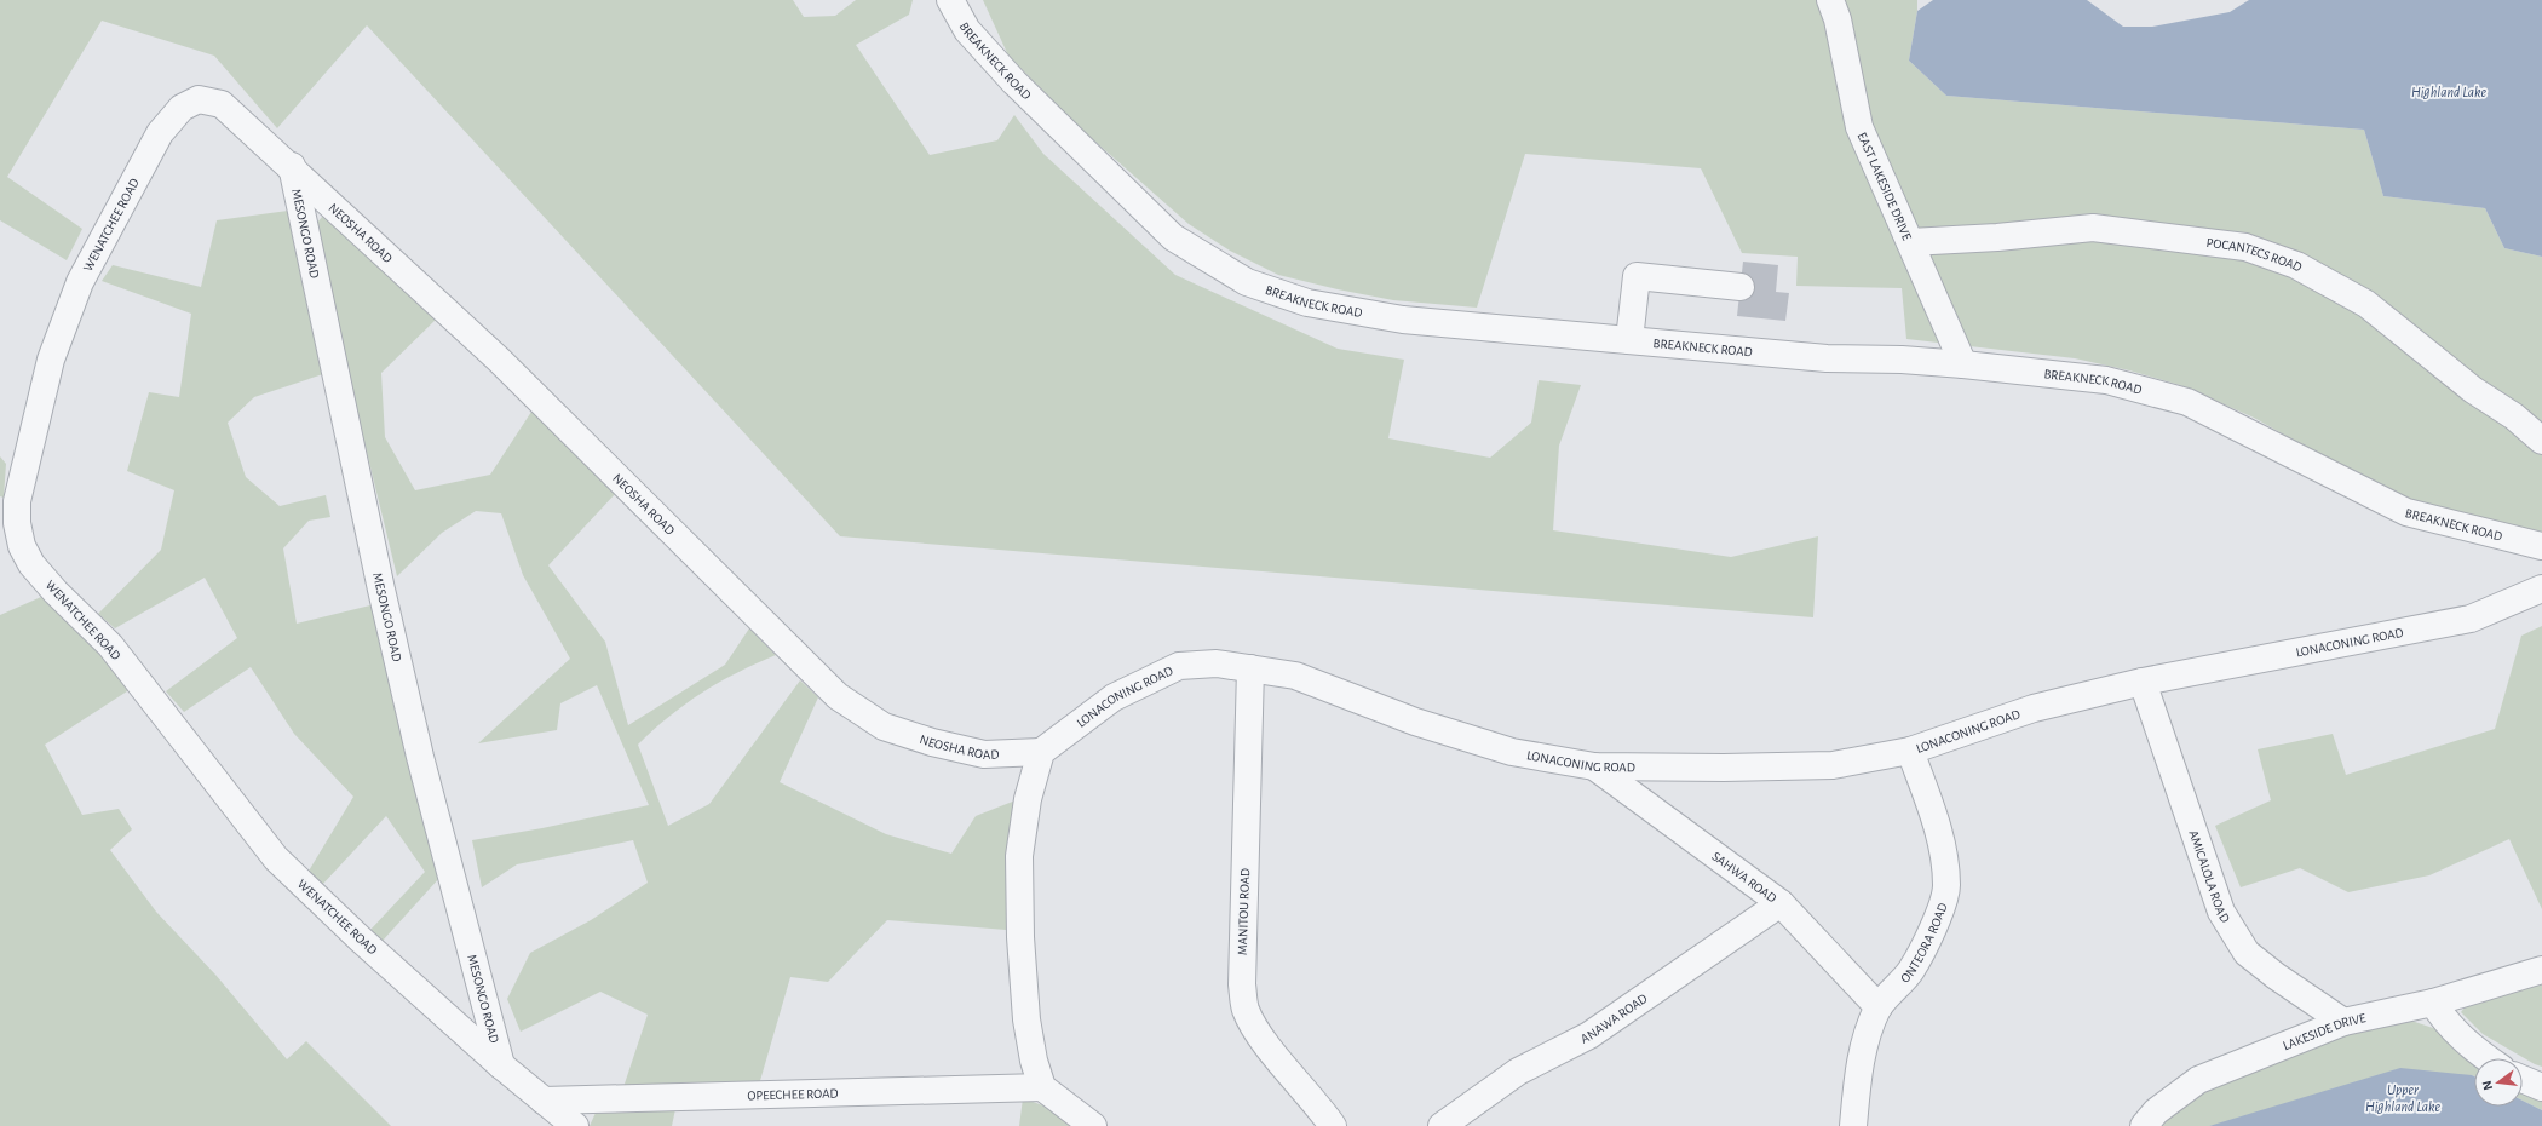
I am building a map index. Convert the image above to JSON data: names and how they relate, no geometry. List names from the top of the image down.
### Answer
{
  "streets": {
    "street": [
      "BREAKNECK ROAD",
      "EAST LAKESIDE DRIVE",
      "WENATCHEE ROAD",
      "NEOSHA ROAD",
      "MESONGO ROAD",
      "POCANTECS ROAD",
      "LONACONING ROAD",
      "AMICALOLA ROAD",
      "SAHWA ROAD",
      "MANITOU ROAD",
      "ONTEORA ROAD",
      "ANAWA ROAD",
      "LAKESIDE DRIVE",
      "OPEECHEE ROAD"
    ]
  },
  "crossings": [
    ["BREAKNECK ROAD", "EAST LAKESIDE DRIVE"],
    ["EAST LAKESIDE DRIVE", "POCANTECS ROAD"],
    ["WENATCHEE ROAD", "NEOSHA ROAD"],
    ["WENATCHEE ROAD", "MESONGO ROAD"],
    ["WENATCHEE ROAD", "OPEECHEE ROAD"],
    ["NEOSHA ROAD", "MESONGO ROAD"],
    ["NEOSHA ROAD", "LONACONING ROAD"],
    ["LONACONING ROAD", "AMICALOLA ROAD"],
    ["LONACONING ROAD", "SAHWA ROAD"],
    ["LONACONING ROAD", "MANITOU ROAD"],
    ["LONACONING ROAD", "ONTEORA ROAD"],
    ["AMICALOLA ROAD", "LAKESIDE DRIVE"],
    ["SAHWA ROAD", "ONTEORA ROAD"],
    ["SAHWA ROAD", "ANAWA ROAD"]
  ],
  "water": ["Highland Lake", "Upper Highland Lake"],
  "north": "left"
}
